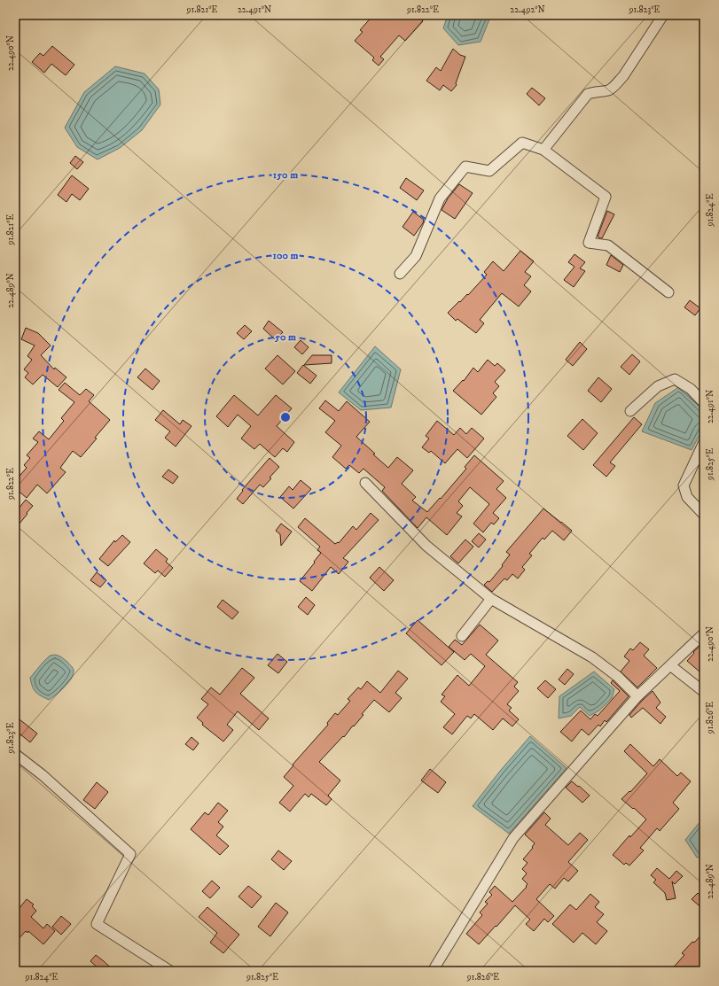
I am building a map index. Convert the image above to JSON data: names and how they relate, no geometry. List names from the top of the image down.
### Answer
{
  "coordinates": [
    "91.821°E",
    "22.491°N",
    "91.822°E",
    "22.492°N",
    "91.823°E",
    "22.490°N",
    "91.824°E",
    "22.489°N",
    "91.825°E",
    "91.826°E"
  ],
  "rings": ["150 m", "100 m", "50 m"]
}
